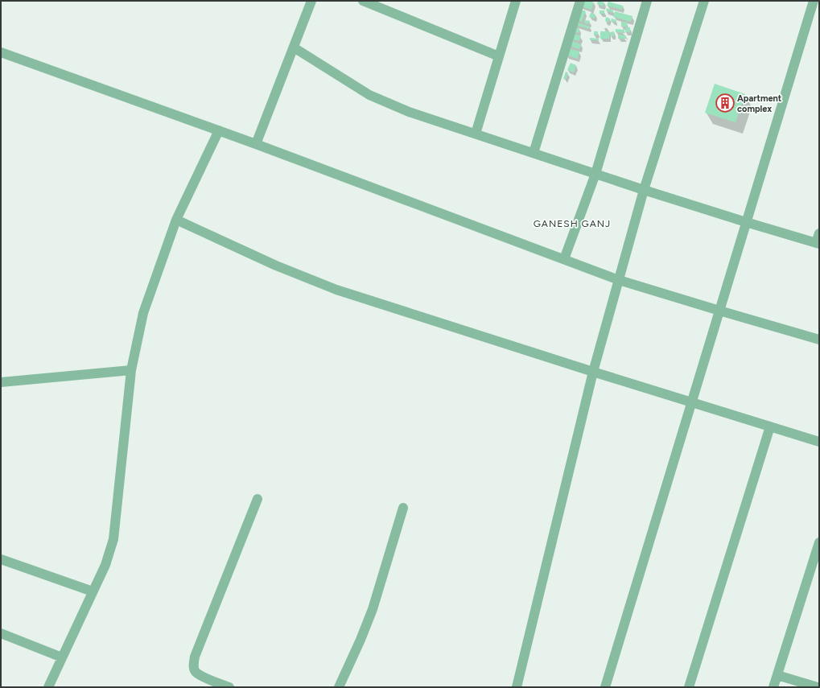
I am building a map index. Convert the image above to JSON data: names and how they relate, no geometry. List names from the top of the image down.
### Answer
{
  "districts": ["GANESH GANJ"],
  "places": {
    "building": ["Apartment complex"]
  }
}
